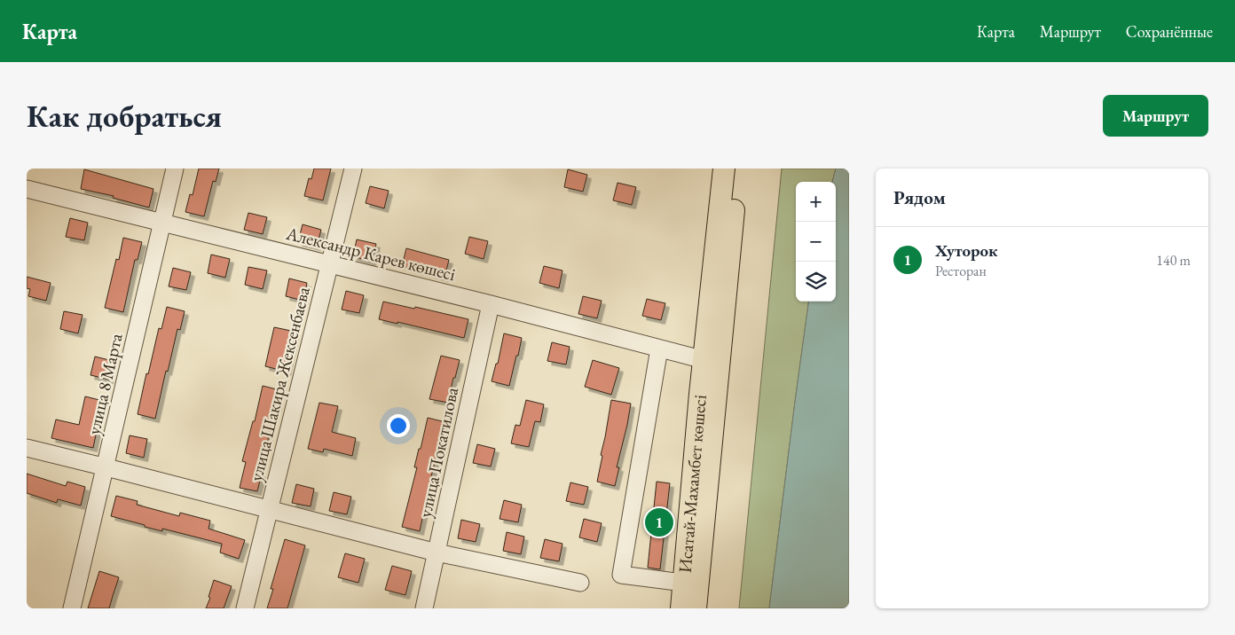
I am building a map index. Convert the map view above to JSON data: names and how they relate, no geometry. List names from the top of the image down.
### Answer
{
  "streets": {
    "main road": ["Исатай-Махамбет көшесі"],
    "street": [
      "Александр Карев көшесі",
      "улица 8 Марта",
      "улица Шакира Жексенбаева",
      "улица Покатилова"
    ]
  },
  "crossings": [
    ["Александр Карев көшесі", "улица 8 Марта"],
    ["Александр Карев көшесі", "улица Шакира Жексенбаева"],
    ["Александр Карев көшесі", "улица Покатилова"],
    ["Александр Карев көшесі", "Исатай-Махамбет көшесі"]
  ],
  "page": {
    "header": "Карта",
    "nav": ["Карта", "Маршрут", "Сохранённые"],
    "buttons": "Маршрут",
    "title": "Как добраться",
    "heading": "Рядом",
    "map_buttons": ["+", "−"],
    "list": [
      {
        "mark": "1",
        "name": "Хуторок",
        "note": "Ресторан",
        "value": "140 m"
      }
    ],
    "pins": "1"
  }
}
